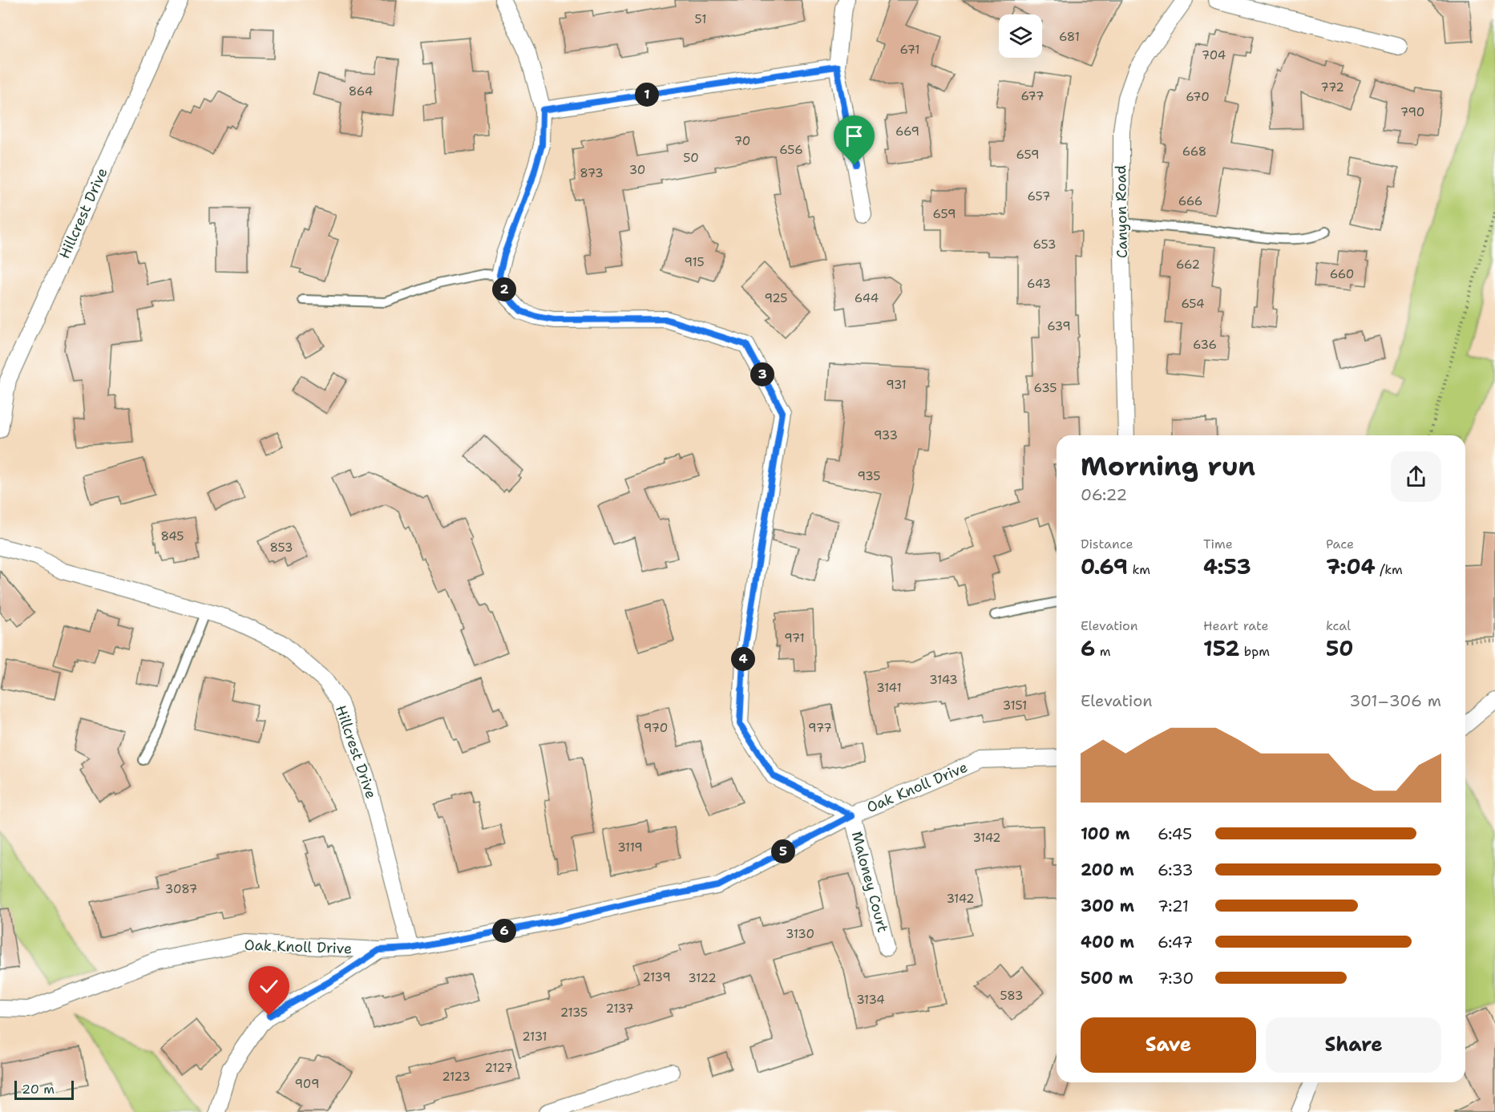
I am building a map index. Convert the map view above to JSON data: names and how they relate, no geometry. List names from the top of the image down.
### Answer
{
  "streets": {
    "street": [
      "Canyon Road",
      "Hillcrest Drive",
      "Oak Knoll Drive",
      "Maloney Court"
    ]
  },
  "crossings": [
    ["Hillcrest Drive", "Oak Knoll Drive"],
    ["Oak Knoll Drive", "Maloney Court"]
  ],
  "house_numbers": [
    "51",
    "681",
    "671",
    "704",
    "772",
    "864",
    "677",
    "670",
    "790",
    "669",
    "70",
    "656",
    "668",
    "659",
    "50",
    "30",
    "873",
    "657",
    "666",
    "659",
    "653",
    "915",
    "662",
    "660",
    "643",
    "925",
    "644",
    "654",
    "639",
    "636",
    "931",
    "635",
    "933",
    "935",
    "845",
    "853",
    "971",
    "3143",
    "3141",
    "3151",
    "970",
    "977",
    "3142",
    "3119",
    "3087",
    "3142",
    "3130",
    "2139",
    "3122",
    "583",
    "3134",
    "2137",
    "2135",
    "2131",
    "2127",
    "2123",
    "909"
  ],
  "scale_bar": "20 m",
  "page": {
    "pins": [
      "1",
      "2",
      "3",
      "4",
      "5",
      "6"
    ],
    "heading": ["Morning run", "06:22"],
    "stats": [
      ["Distance", "0.69 km"],
      ["Time", "4:53"],
      ["Pace", "7:04 /km"],
      ["Elevation", "6 m"],
      ["Heart rate", "152 bpm"],
      ["kcal", "50"]
    ],
    "chart": ["Elevation", "301–306 m"],
    "list": [
      {
        "name": "100 m",
        "note": "6:45"
      },
      {
        "name": "200 m",
        "note": "6:33"
      },
      {
        "name": "300 m",
        "note": "7:21"
      },
      {
        "name": "400 m",
        "note": "6:47"
      },
      {
        "name": "500 m",
        "note": "7:30"
      }
    ],
    "buttons": ["Save", "Share"],
    "scale": "20 m"
  }
}
